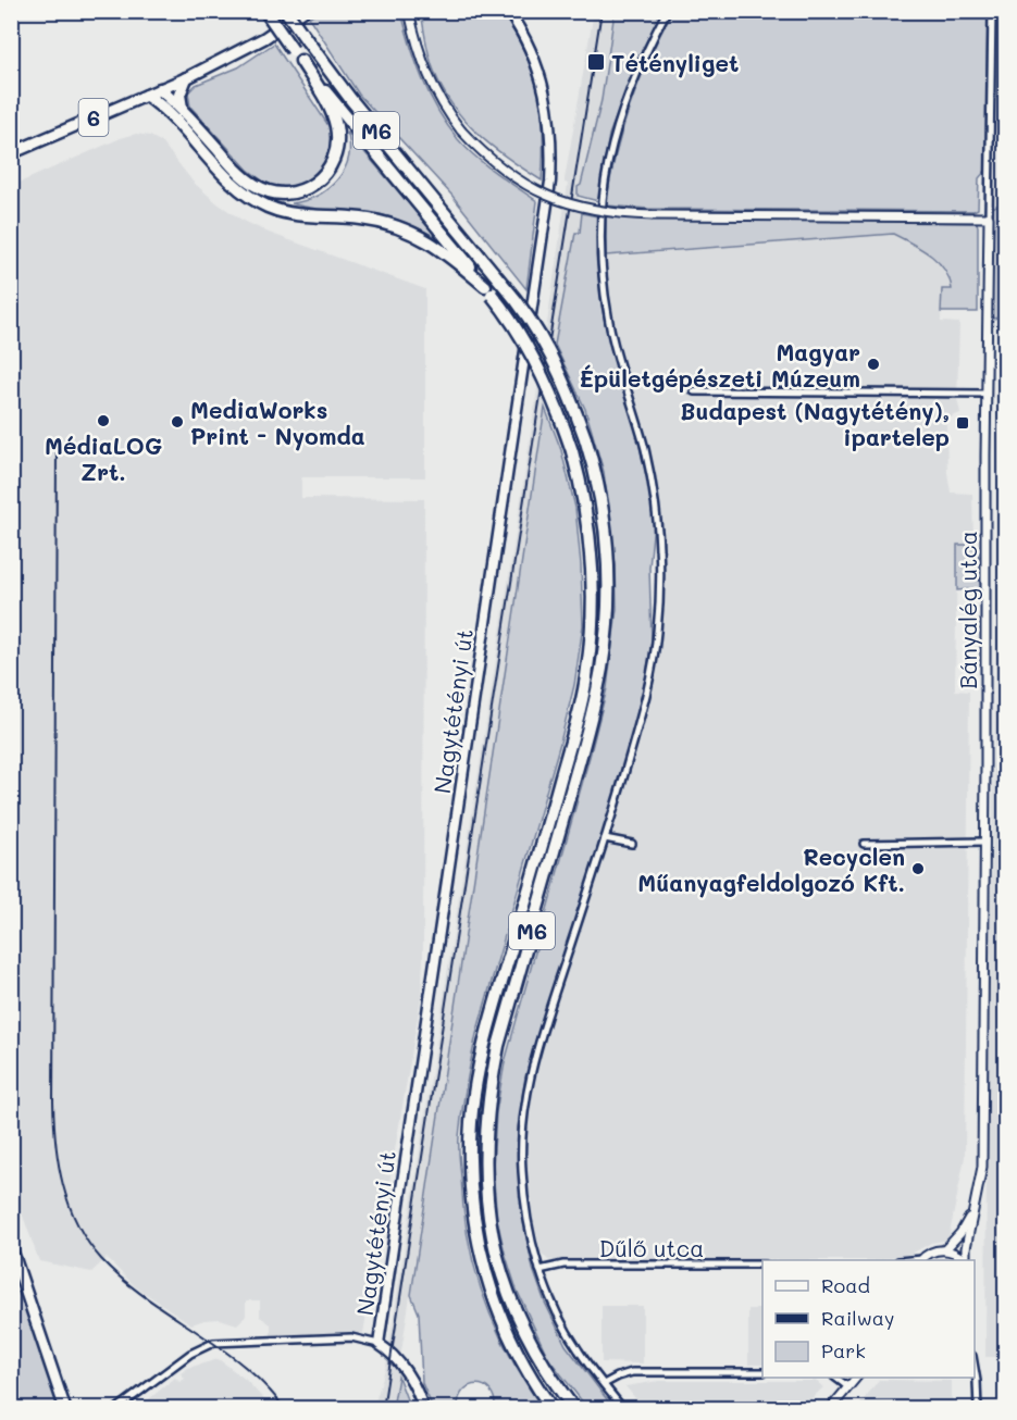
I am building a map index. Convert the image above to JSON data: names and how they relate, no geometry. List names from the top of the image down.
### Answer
{
  "streets": {
    "highway": ["M6"],
    "main road": ["6", "Nagytétényi út"],
    "street": ["Bányalég utca", "Dűlő utca"]
  },
  "places": {
    "transit": ["Tétényliget", "Budapest (Nagytétény), ipartelep"],
    "other": [
      "Magyar Épületgépészeti Múzeum",
      "MédiaLOG Zrt.",
      "MediaWorks Print - Nyomda",
      "Recyclen Műanyagfeldolgozó Kft."
    ]
  },
  "legend": ["Road", "Railway", "Park"]
}
